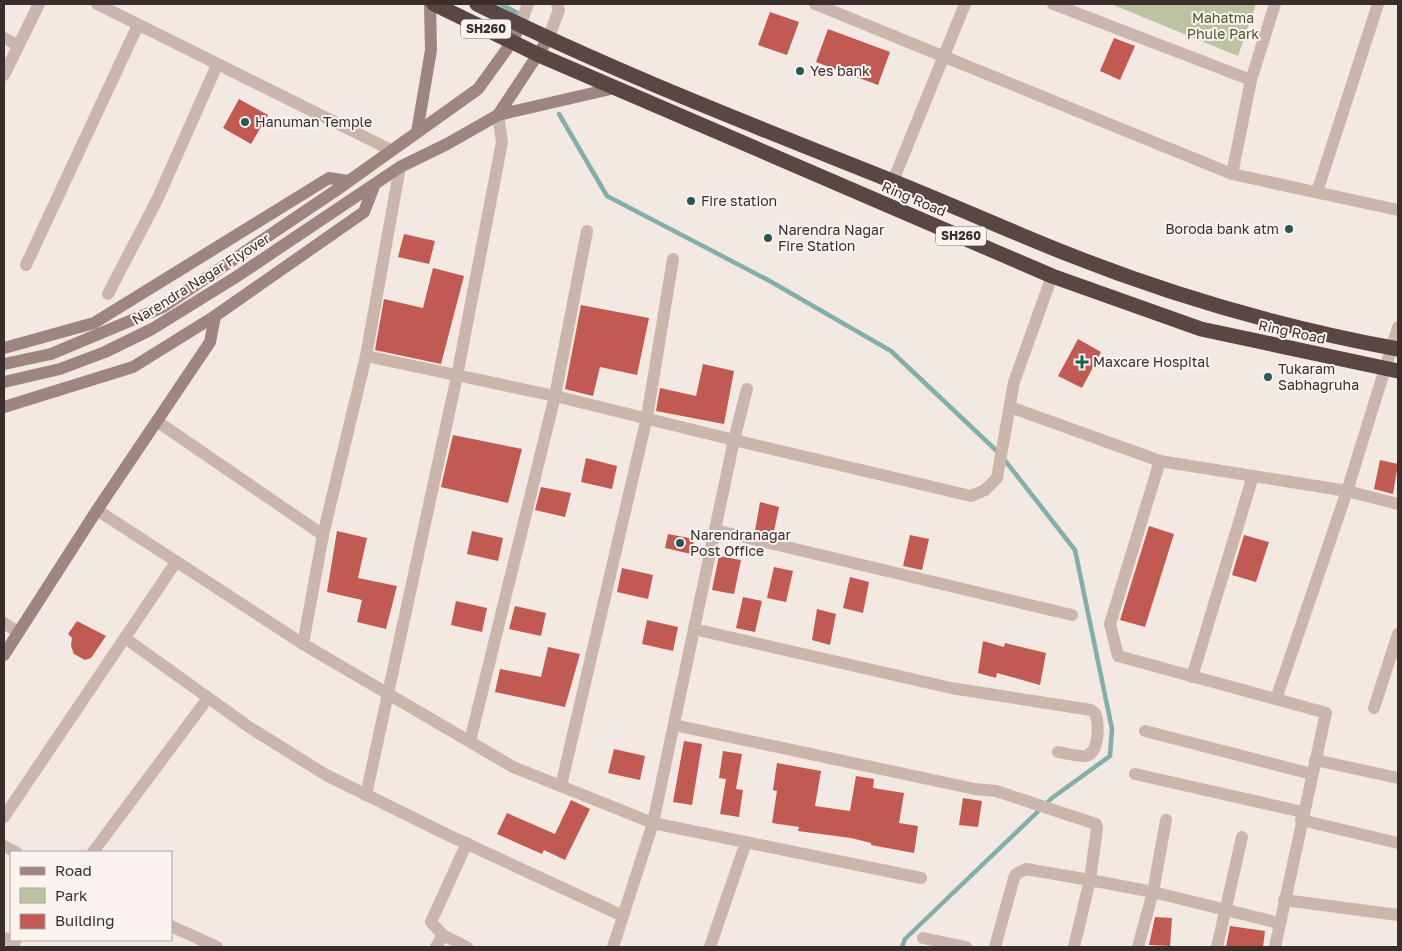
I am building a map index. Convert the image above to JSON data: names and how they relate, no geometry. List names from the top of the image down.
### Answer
{
  "streets": {
    "highway": ["SH260", "Ring Road"],
    "main road": ["Narendra Nagar Flyover"]
  },
  "crossings": [
    ["Ring Road", "Narendra Nagar Flyover"]
  ],
  "parks": ["Mahatma Phule Park"],
  "places": {
    "other": [
      "Yes bank",
      "Hanuman Temple",
      "Fire station",
      "Boroda bank atm",
      "Narendra Nagar Fire Station",
      "Tukaram Sabhagruha",
      "Narendranagar Post Office"
    ],
    "health": ["Maxcare Hospital"]
  },
  "legend": ["Road", "Park", "Building"]
}
